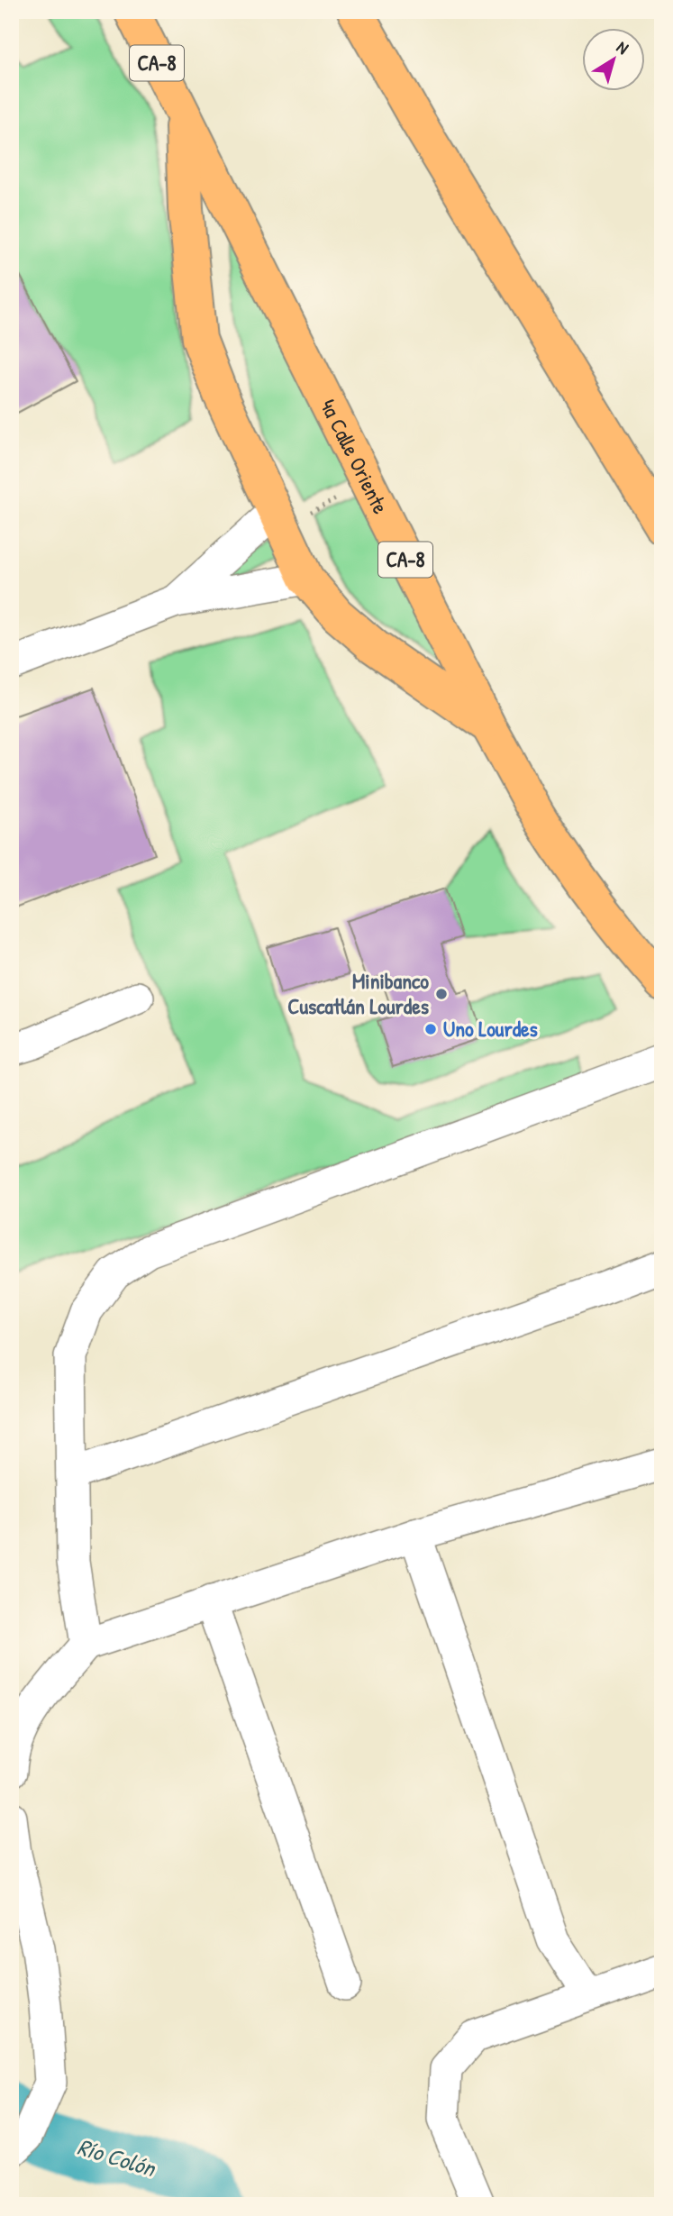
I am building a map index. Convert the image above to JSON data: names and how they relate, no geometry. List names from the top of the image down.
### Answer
{
  "streets": {
    "highway": ["CA-8", "4a Calle Oriente"]
  },
  "water": ["Río Colón"],
  "places": ["Minibanco Cuscatlán Lourdes", "Uno Lourdes"],
  "north": "top right"
}
